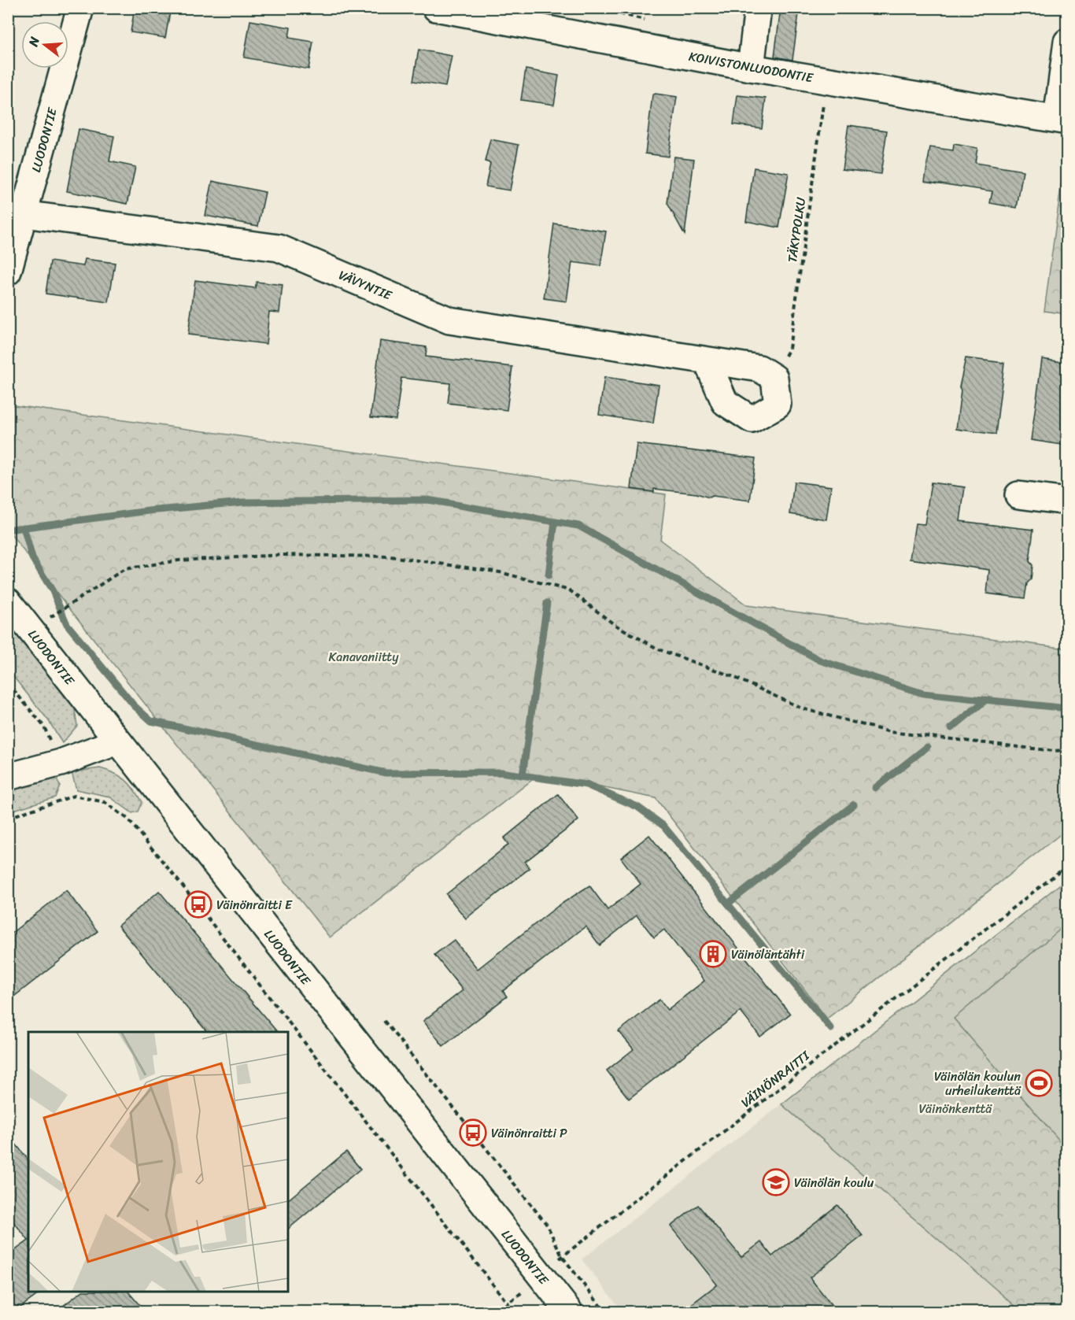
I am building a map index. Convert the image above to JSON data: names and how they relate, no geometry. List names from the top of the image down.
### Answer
{
  "streets": {
    "street": ["KOIVISTONLUODONTIE", "LUODONTIE", "VÄVYNTIE"],
    "path": ["TÄKYPOLKU", "VÄINÖNRAITTI"]
  },
  "crossings": [
    ["KOIVISTONLUODONTIE", "TÄKYPOLKU"],
    ["LUODONTIE", "VÄVYNTIE"],
    ["LUODONTIE", "VÄINÖNRAITTI"],
    ["TÄKYPOLKU", "VÄVYNTIE"]
  ],
  "parks": ["Kanavaniitty", "Väinönkenttä"],
  "places": {
    "bus stop": ["Väinönraitti E", "Väinönraitti P"],
    "building": ["Väinöläntähti"],
    "sports": ["Väinölän koulun urheilukenttä"],
    "school or university": ["Väinölän koulu"]
  },
  "north": "left"
}
